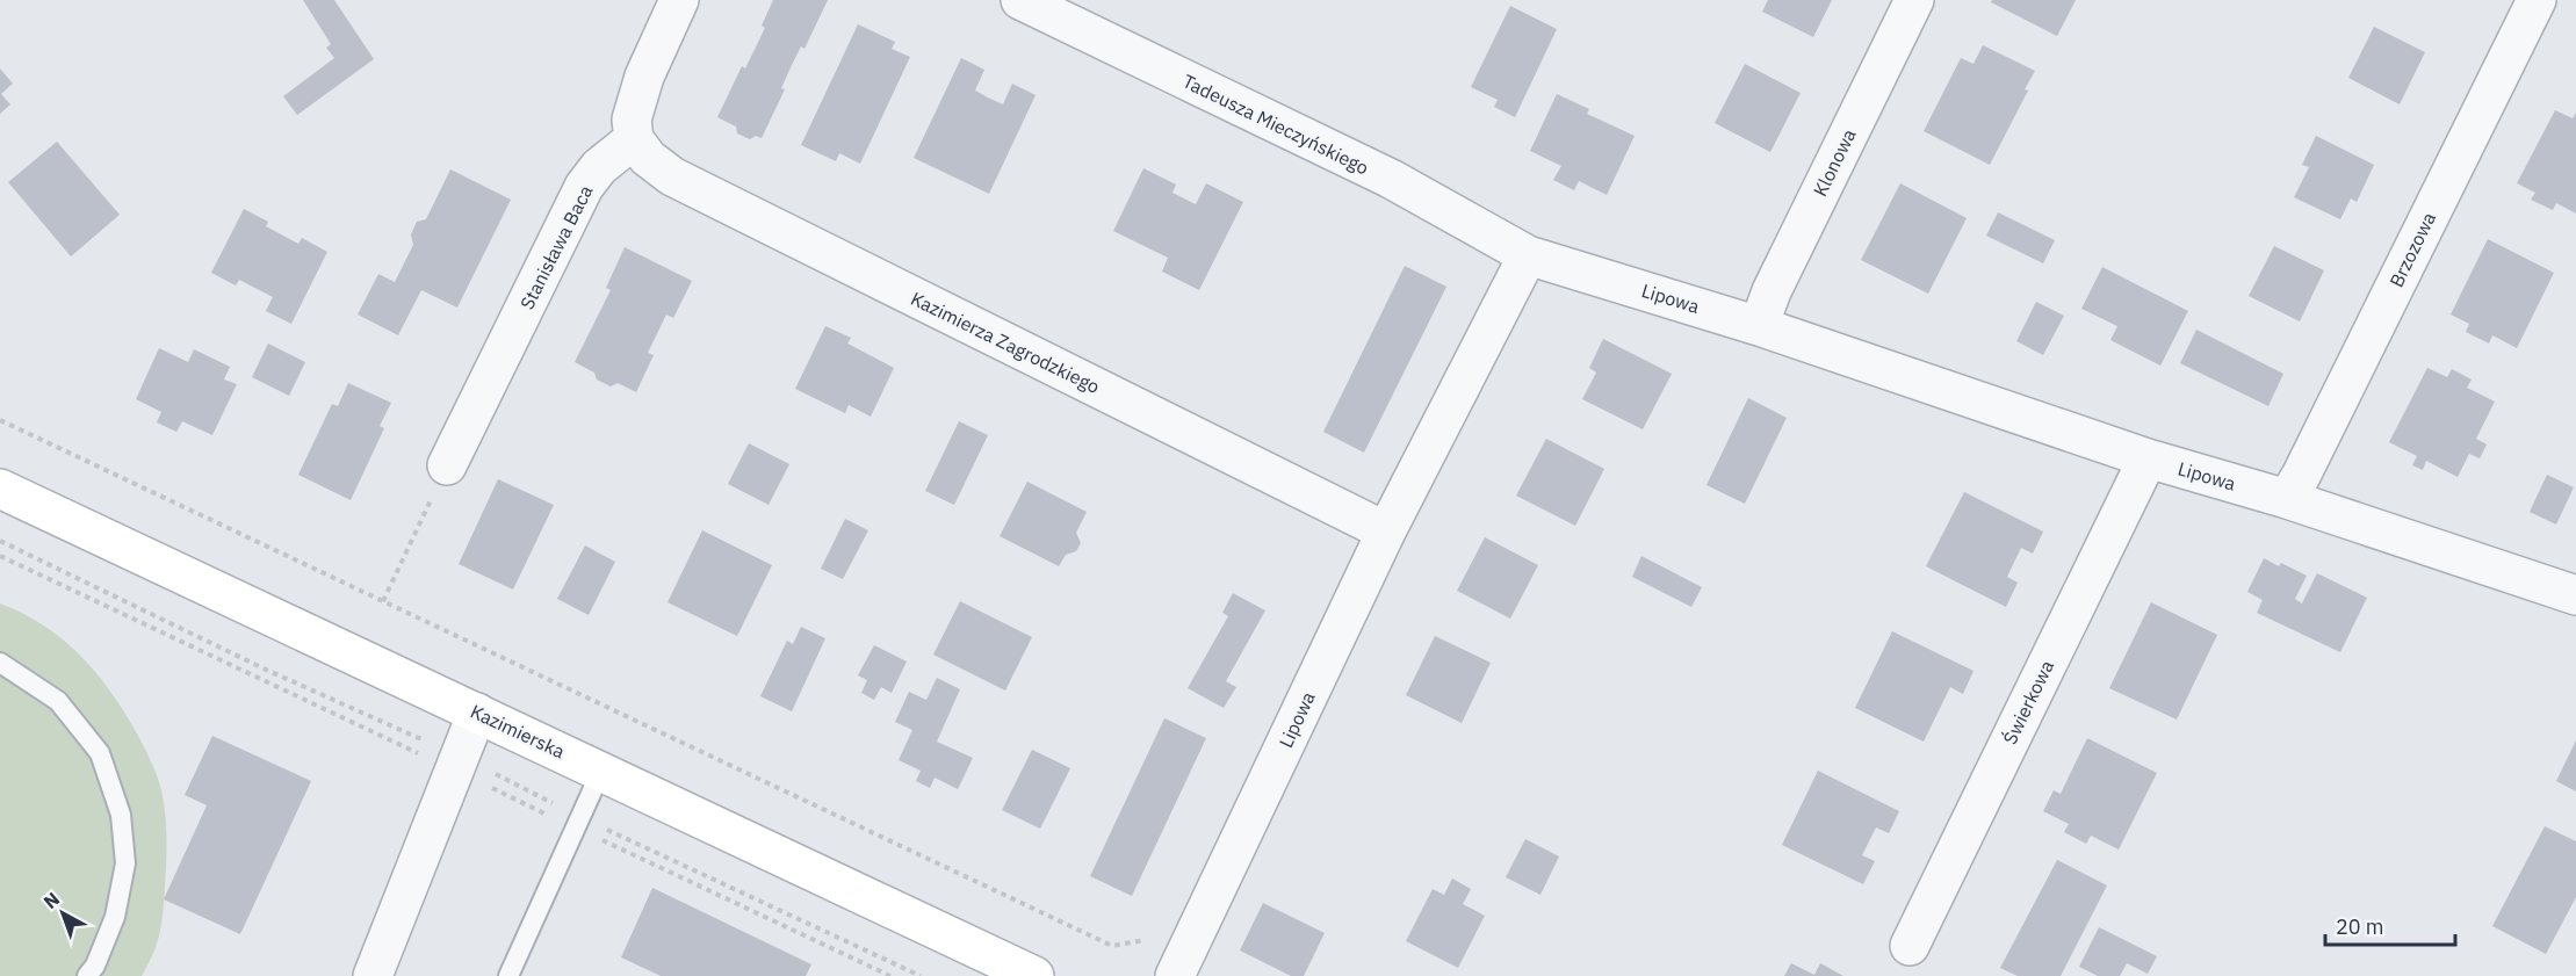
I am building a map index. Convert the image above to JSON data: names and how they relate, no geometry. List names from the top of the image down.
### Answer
{
  "streets": {
    "main road": ["Kazimierska"],
    "street": [
      "Tadeusza Mieczyńskiego",
      "Klonowa",
      "Stanisława Baca",
      "Brzozowa",
      "Lipowa",
      "Kazimierza Zagrodzkiego",
      "Świerkowa"
    ]
  },
  "crossings": [
    ["Tadeusza Mieczyńskiego", "Lipowa"],
    ["Klonowa", "Lipowa"],
    ["Stanisława Baca", "Kazimierza Zagrodzkiego"],
    ["Brzozowa", "Lipowa"],
    ["Lipowa", "Kazimierza Zagrodzkiego"],
    ["Lipowa", "Świerkowa"]
  ],
  "scale_bar": "20 m",
  "north": "top left"
}
